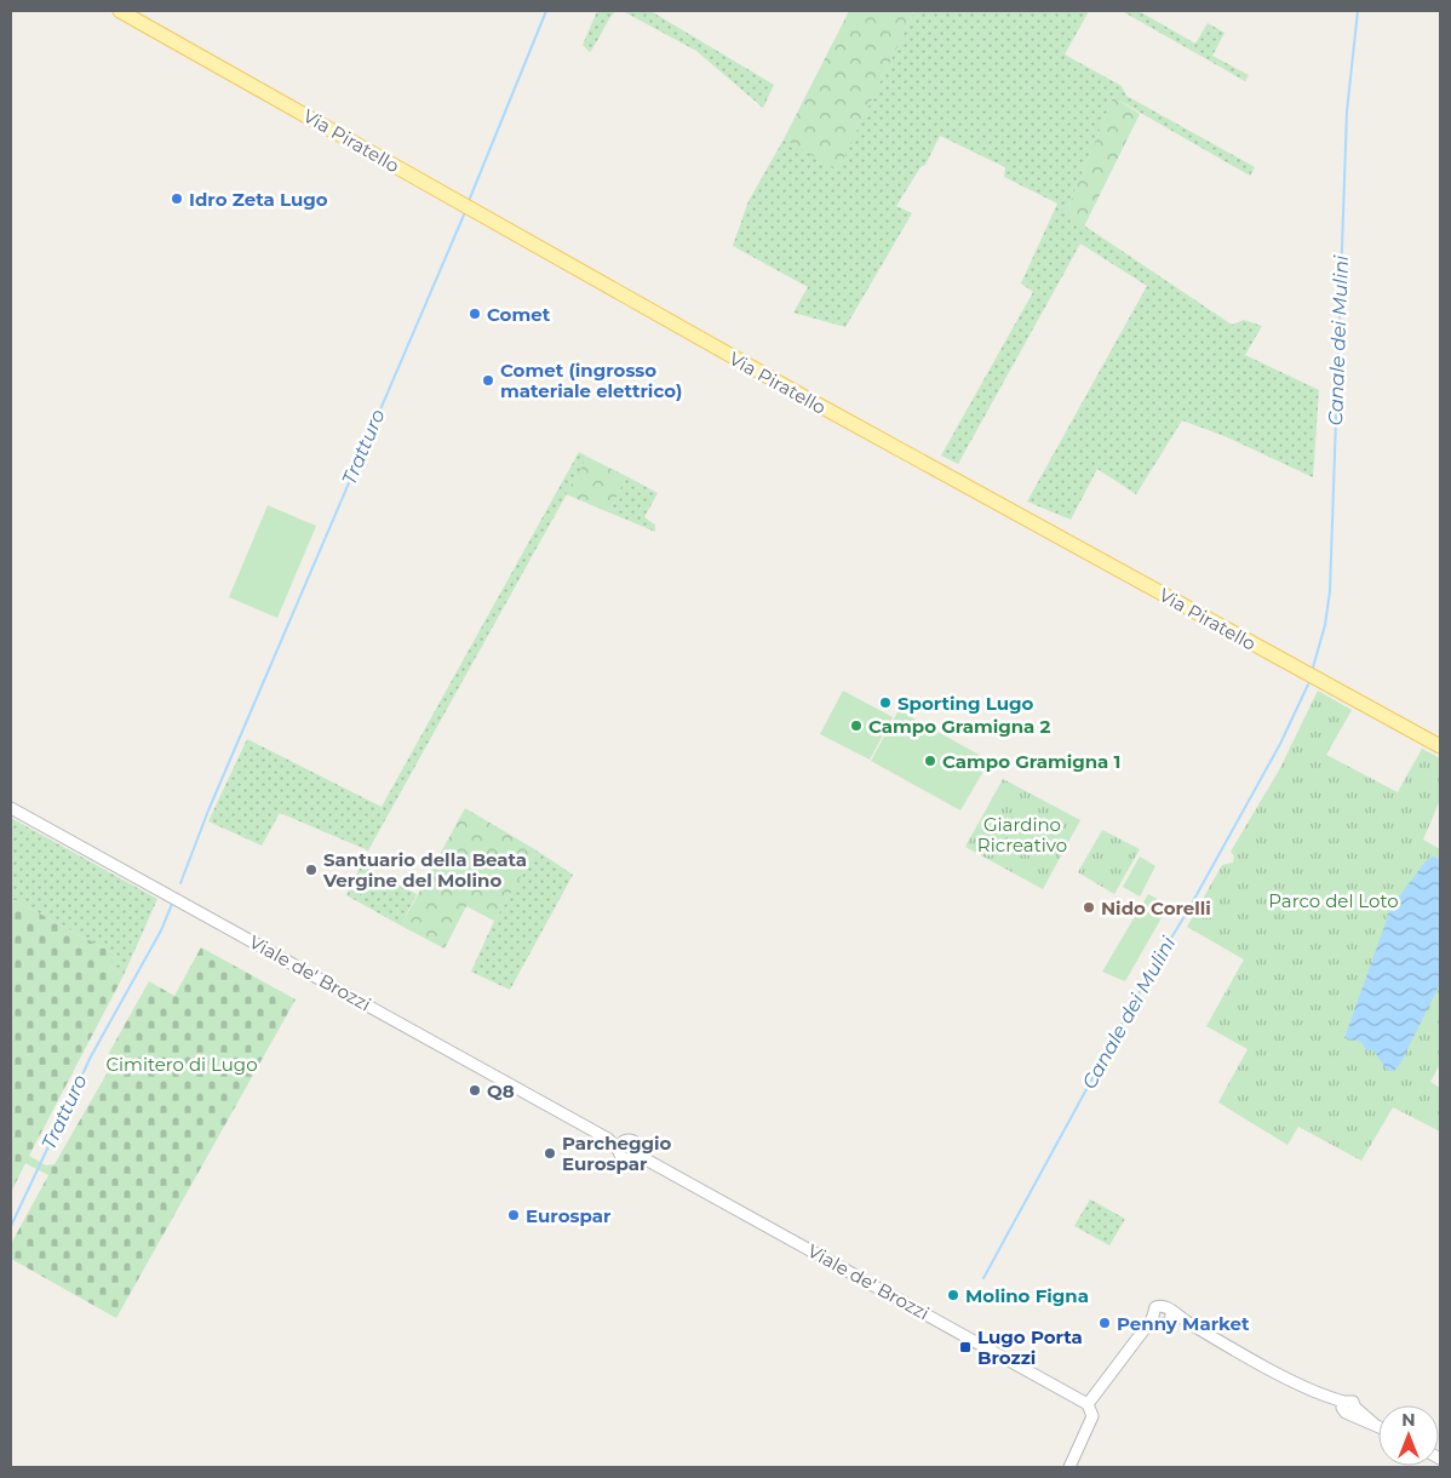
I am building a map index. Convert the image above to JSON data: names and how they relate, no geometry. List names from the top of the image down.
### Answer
{
  "streets": {
    "main road": ["Via Piratello"],
    "street": ["Viale de' Brozzi"]
  },
  "water": ["Canale dei Mulini", "Tratturo"],
  "parks": ["Giardino Ricreativo", "Parco del Loto", "Cimitero di Lugo"],
  "places": {
    "other": [
      "Idro Zeta Lugo",
      "Comet",
      "Comet (ingrosso materiale elettrico)",
      "Sporting Lugo",
      "Campo Gramigna 2",
      "Campo Gramigna 1",
      "Santuario della Beata Vergine del Molino",
      "Nido Corelli",
      "Q8",
      "Parcheggio Eurospar",
      "Eurospar",
      "Molino Figna",
      "Penny Market"
    ],
    "transit": ["Lugo Porta Brozzi"]
  },
  "north": "top"
}
